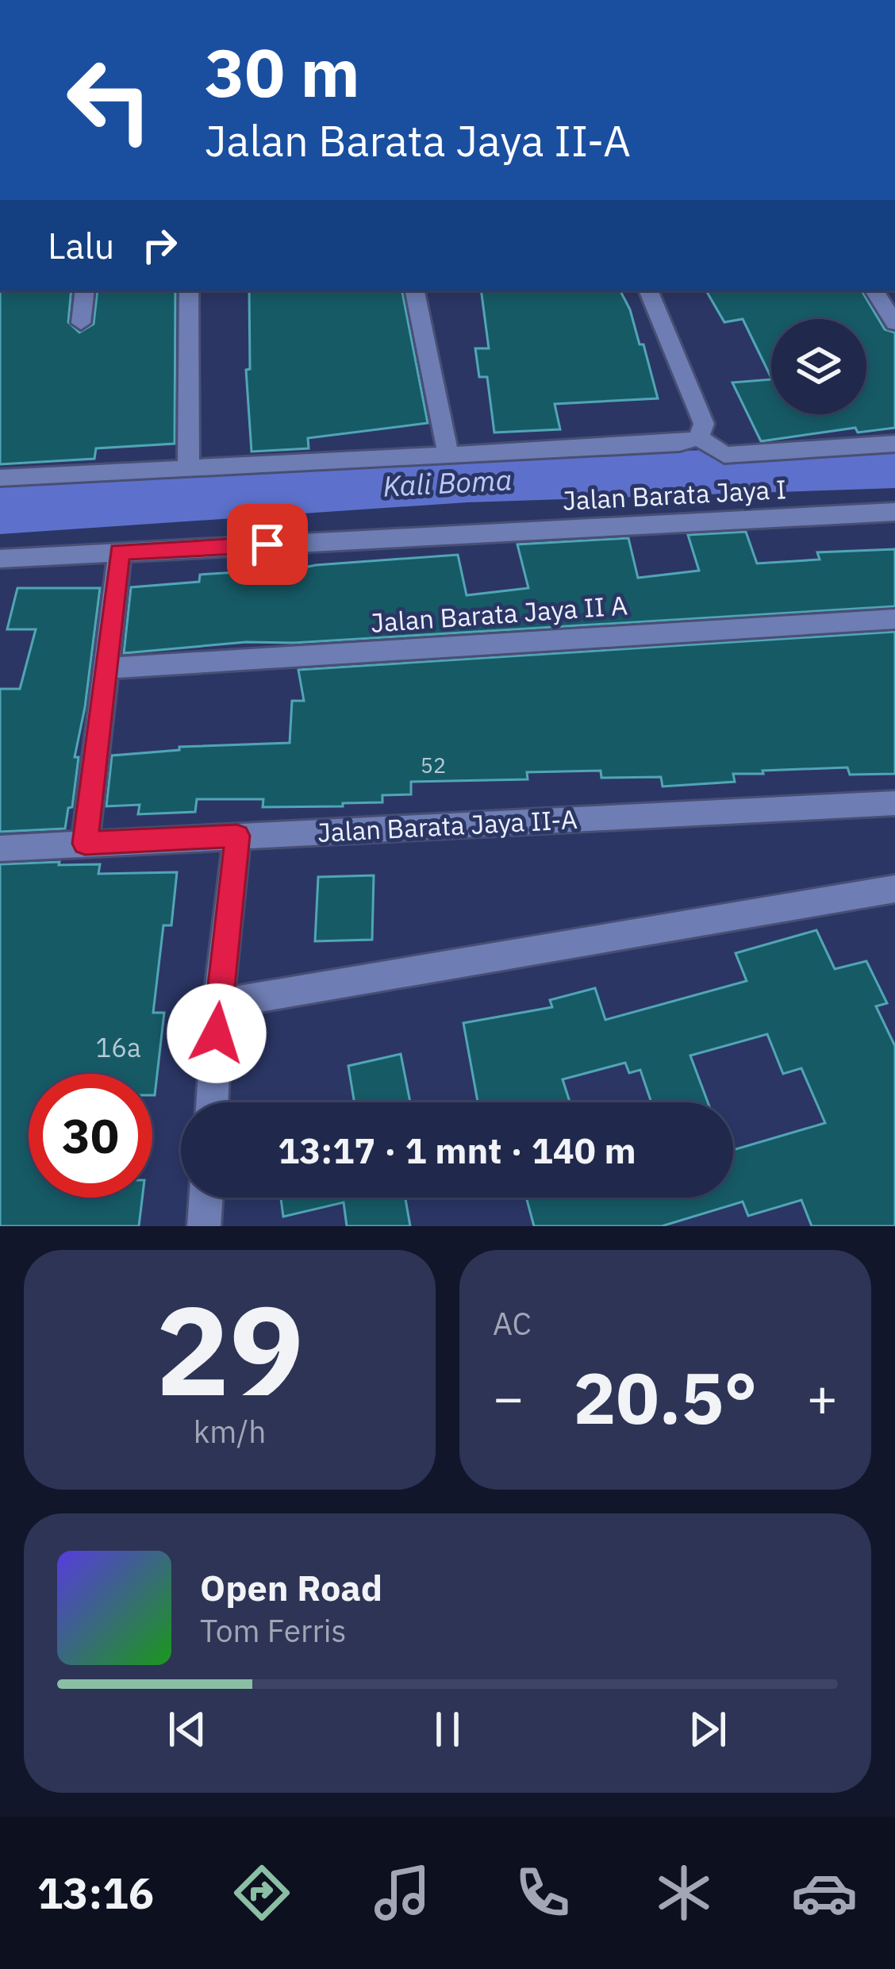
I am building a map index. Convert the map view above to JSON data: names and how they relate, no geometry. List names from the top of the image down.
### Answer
{
  "streets": {
    "street": ["Jalan Barata Jaya I", "Jalan Barata Jaya II A", "Jalan Barata Jaya II-A"]
  },
  "water": ["Kali Boma"],
  "house_numbers": ["52", "16a"],
  "page": {
    "turn": ["30 m", "Jalan Barata Jaya II-A"],
    "then": "Lalu",
    "limit": "30",
    "trip": "13:17 · 1 mnt · 140 m",
    "tile": [
      ["29", "km/h"],
      "AC"
    ],
    "heat": ["−", "20.5°", "+"],
    "song": ["Open Road", "Tom Ferris"],
    "tabs": "13:16"
  }
}
